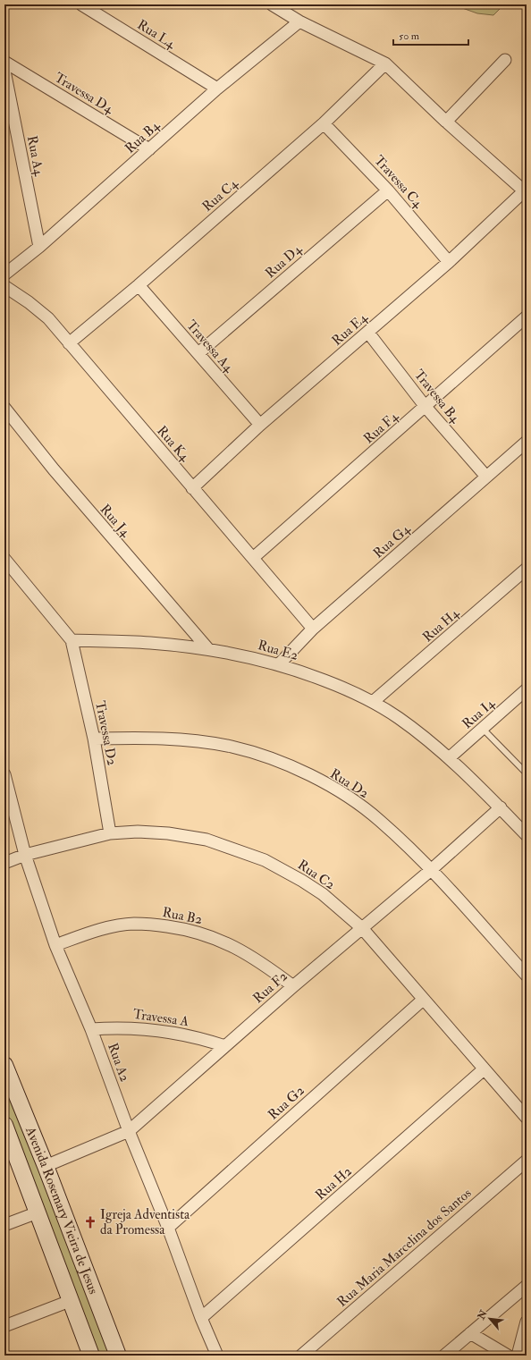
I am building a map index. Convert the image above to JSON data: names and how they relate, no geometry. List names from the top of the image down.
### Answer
{
  "streets": {
    "street": [
      "Rua L4",
      "Travessa D4",
      "Rua B4",
      "Rua A4",
      "Travessa C4",
      "Rua C4",
      "Rua D4",
      "Rua E4",
      "Travessa A4",
      "Travessa B4",
      "Rua F4",
      "Rua K4",
      "Rua J4",
      "Rua G4",
      "Rua H4",
      "Rua E2",
      "Rua I4",
      "Travessa D2",
      "Rua D2",
      "Rua C2",
      "Rua B2",
      "Rua F2",
      "Travessa A",
      "Rua A2",
      "Rua G2",
      "Rua H2",
      "Avenida Rosemary Vieira de Jesus",
      "Rua Maria Marcelina dos Santos"
    ]
  },
  "crossings": [
    ["Rua L4", "Rua B4"],
    ["Travessa D4", "Rua B4"],
    ["Rua B4", "Rua A4"],
    ["Travessa C4", "Rua C4"],
    ["Travessa C4", "Rua D4"],
    ["Travessa C4", "Rua E4"],
    ["Rua C4", "Travessa A4"],
    ["Rua C4", "Rua K4"],
    ["Rua D4", "Travessa A4"],
    ["Rua E4", "Travessa A4"],
    ["Rua E4", "Travessa B4"],
    ["Rua E4", "Rua K4"],
    ["Travessa B4", "Rua F4"],
    ["Travessa B4", "Rua G4"],
    ["Rua F4", "Rua K4"],
    ["Rua K4", "Rua G4"],
    ["Rua J4", "Rua E2"],
    ["Rua G4", "Rua E2"],
    ["Rua H4", "Rua E2"],
    ["Rua E2", "Rua I4"],
    ["Rua E2", "Travessa D2"],
    ["Rua E2", "Rua F2"],
    ["Travessa D2", "Rua D2"],
    ["Travessa D2", "Rua C2"],
    ["Rua D2", "Rua F2"],
    ["Rua C2", "Rua F2"],
    ["Rua C2", "Rua A2"],
    ["Rua C2", "Rua G2"],
    ["Rua C2", "Rua H2"],
    ["Rua B2", "Rua F2"],
    ["Rua B2", "Rua A2"],
    ["Rua F2", "Travessa A"],
    ["Rua F2", "Rua A2"],
    ["Rua F2", "Avenida Rosemary Vieira de Jesus"],
    ["Travessa A", "Rua A2"],
    ["Rua A2", "Rua G2"],
    ["Rua A2", "Rua H2"]
  ],
  "places": {
    "church": ["Igreja Adventista da Promessa"]
  },
  "scale_bar": "50 m",
  "north": "top left"
}
